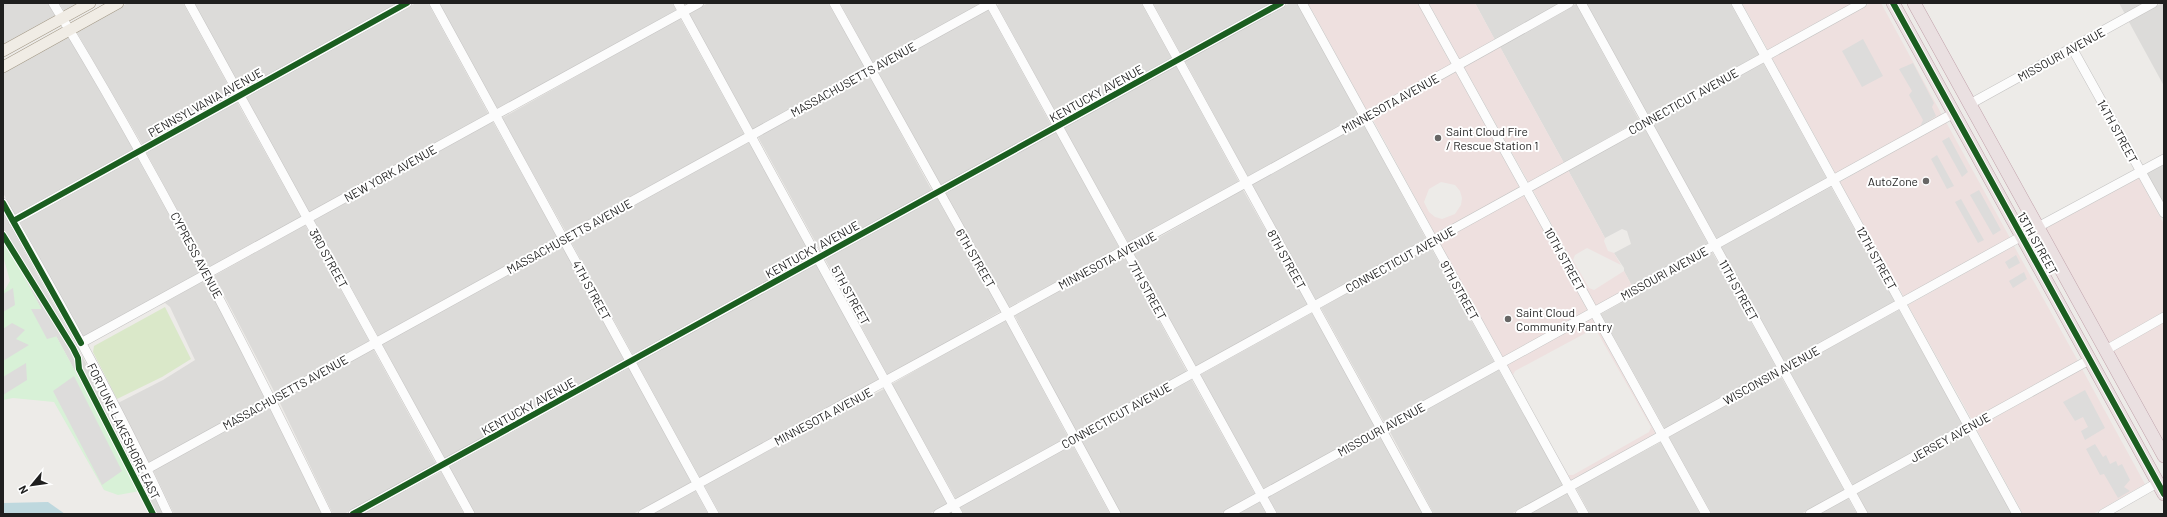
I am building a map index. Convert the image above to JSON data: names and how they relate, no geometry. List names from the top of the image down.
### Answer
{
  "streets": {
    "highway": ["13TH STREET"],
    "street": [
      "MISSOURI AVENUE",
      "MASSACHUSETTS AVENUE",
      "KENTUCKY AVENUE",
      "CONNECTICUT AVENUE",
      "PENNSYLVANIA AVENUE",
      "MINNESOTA AVENUE",
      "14TH STREET",
      "NEW YORK AVENUE",
      "CYPRESS AVENUE",
      "3RD STREET",
      "6TH STREET",
      "12TH STREET",
      "8TH STREET",
      "10TH STREET",
      "4TH STREET",
      "7TH STREET",
      "9TH STREET",
      "11TH STREET",
      "5TH STREET",
      "WISCONSIN AVENUE",
      "JERSEY AVENUE"
    ],
    "cycle path": ["FORTUNE LAKESHORE EAST"]
  },
  "crossings": [
    ["MISSOURI AVENUE", "14TH STREET"],
    ["MISSOURI AVENUE", "13TH STREET"],
    ["MISSOURI AVENUE", "12TH STREET"],
    ["MISSOURI AVENUE", "8TH STREET"],
    ["MISSOURI AVENUE", "10TH STREET"],
    ["MISSOURI AVENUE", "7TH STREET"],
    ["MISSOURI AVENUE", "9TH STREET"],
    ["MISSOURI AVENUE", "11TH STREET"],
    ["MASSACHUSETTS AVENUE", "CYPRESS AVENUE"],
    ["MASSACHUSETTS AVENUE", "3RD STREET"],
    ["MASSACHUSETTS AVENUE", "6TH STREET"],
    ["MASSACHUSETTS AVENUE", "4TH STREET"],
    ["MASSACHUSETTS AVENUE", "7TH STREET"],
    ["MASSACHUSETTS AVENUE", "5TH STREET"],
    ["KENTUCKY AVENUE", "3RD STREET"],
    ["KENTUCKY AVENUE", "6TH STREET"],
    ["KENTUCKY AVENUE", "8TH STREET"],
    ["KENTUCKY AVENUE", "4TH STREET"],
    ["KENTUCKY AVENUE", "7TH STREET"],
    ["KENTUCKY AVENUE", "5TH STREET"],
    ["CONNECTICUT AVENUE", "6TH STREET"],
    ["CONNECTICUT AVENUE", "12TH STREET"],
    ["CONNECTICUT AVENUE", "8TH STREET"],
    ["CONNECTICUT AVENUE", "10TH STREET"],
    ["CONNECTICUT AVENUE", "7TH STREET"],
    ["CONNECTICUT AVENUE", "9TH STREET"],
    ["CONNECTICUT AVENUE", "11TH STREET"],
    ["CONNECTICUT AVENUE", "5TH STREET"],
    ["PENNSYLVANIA AVENUE", "CYPRESS AVENUE"],
    ["PENNSYLVANIA AVENUE", "3RD STREET"],
    ["MINNESOTA AVENUE", "6TH STREET"],
    ["MINNESOTA AVENUE", "8TH STREET"],
    ["MINNESOTA AVENUE", "10TH STREET"],
    ["MINNESOTA AVENUE", "4TH STREET"],
    ["MINNESOTA AVENUE", "7TH STREET"],
    ["MINNESOTA AVENUE", "9TH STREET"],
    ["MINNESOTA AVENUE", "5TH STREET"],
    ["NEW YORK AVENUE", "CYPRESS AVENUE"],
    ["NEW YORK AVENUE", "3RD STREET"],
    ["NEW YORK AVENUE", "4TH STREET"],
    ["NEW YORK AVENUE", "5TH STREET"],
    ["13TH STREET", "WISCONSIN AVENUE"],
    ["13TH STREET", "JERSEY AVENUE"],
    ["12TH STREET", "WISCONSIN AVENUE"],
    ["12TH STREET", "JERSEY AVENUE"],
    ["10TH STREET", "WISCONSIN AVENUE"],
    ["9TH STREET", "WISCONSIN AVENUE"],
    ["11TH STREET", "WISCONSIN AVENUE"],
    ["11TH STREET", "JERSEY AVENUE"]
  ],
  "places": ["Saint Cloud Fire / Rescue Station 1", "AutoZone", "Saint Cloud Community Pantry"],
  "north": "bottom left"
}
